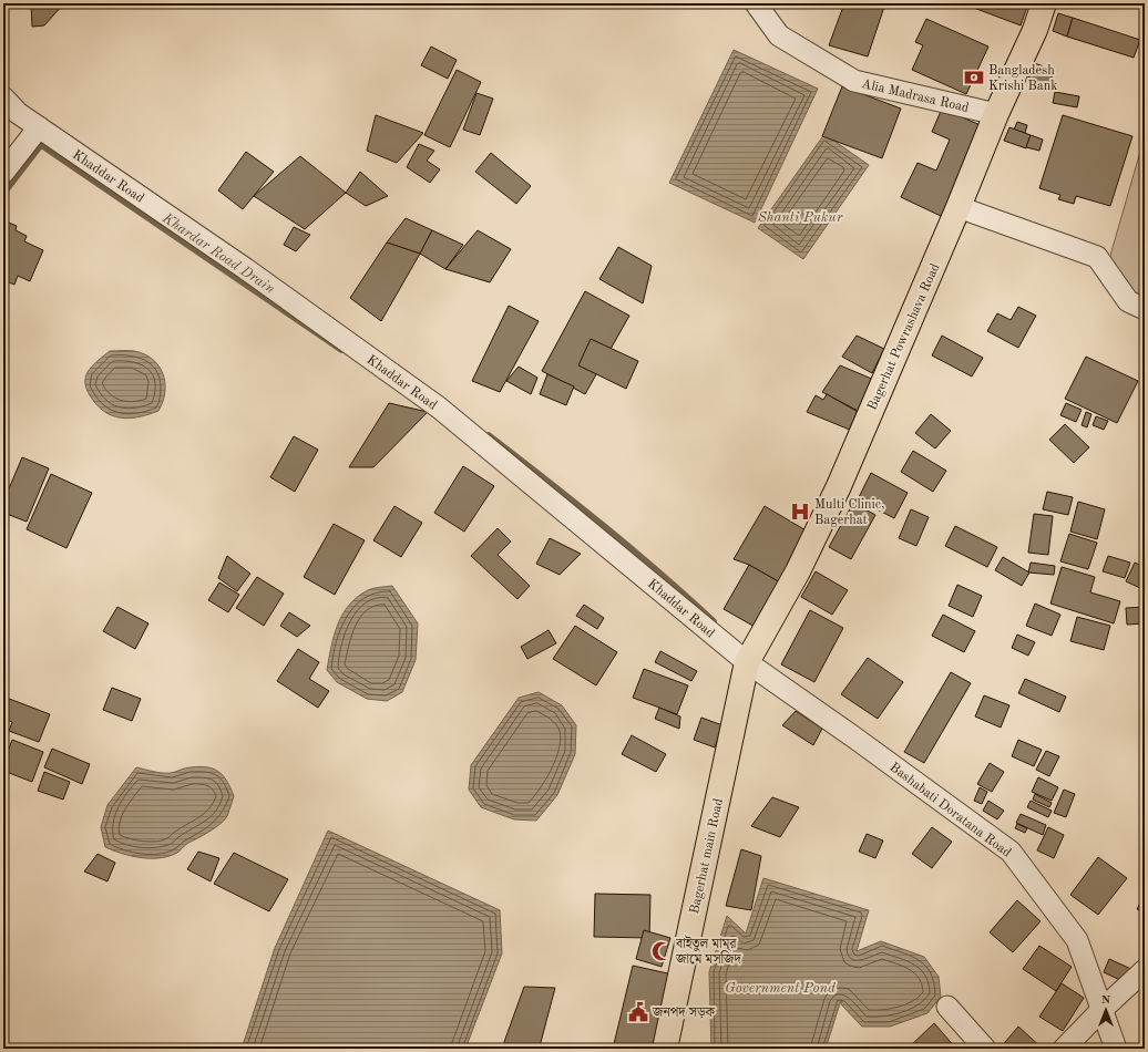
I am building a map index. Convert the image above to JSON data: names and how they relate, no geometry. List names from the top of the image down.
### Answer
{
  "streets": {
    "main road": ["Bagerhat Powrashava Road", "Bagerhat main Road"],
    "street": ["Alia Madrasa Road", "Khaddar Road", "Bashabati Doratana Road"]
  },
  "crossings": [
    ["Alia Madrasa Road", "Bagerhat Powrashava Road"],
    ["Khaddar Road", "Bagerhat Powrashava Road"],
    ["Khaddar Road", "Bashabati Doratana Road"],
    ["Khaddar Road", "Bagerhat main Road"],
    ["Bagerhat Powrashava Road", "Bashabati Doratana Road"],
    ["Bagerhat Powrashava Road", "Bagerhat main Road"],
    ["Bashabati Doratana Road", "Bagerhat main Road"]
  ],
  "water": ["Shanti Pukur", "Khardar Road Drain", "Government Pond"],
  "places": {
    "bank": ["Bangladesh Krishi Bank"],
    "hospital": ["Multi Clinic, Bagerhat"],
    "mosque": ["বাইতুল মামুর জামে মসজিদ"],
    "public building": ["জনপদ সড়ক"]
  },
  "north": "top"
}
